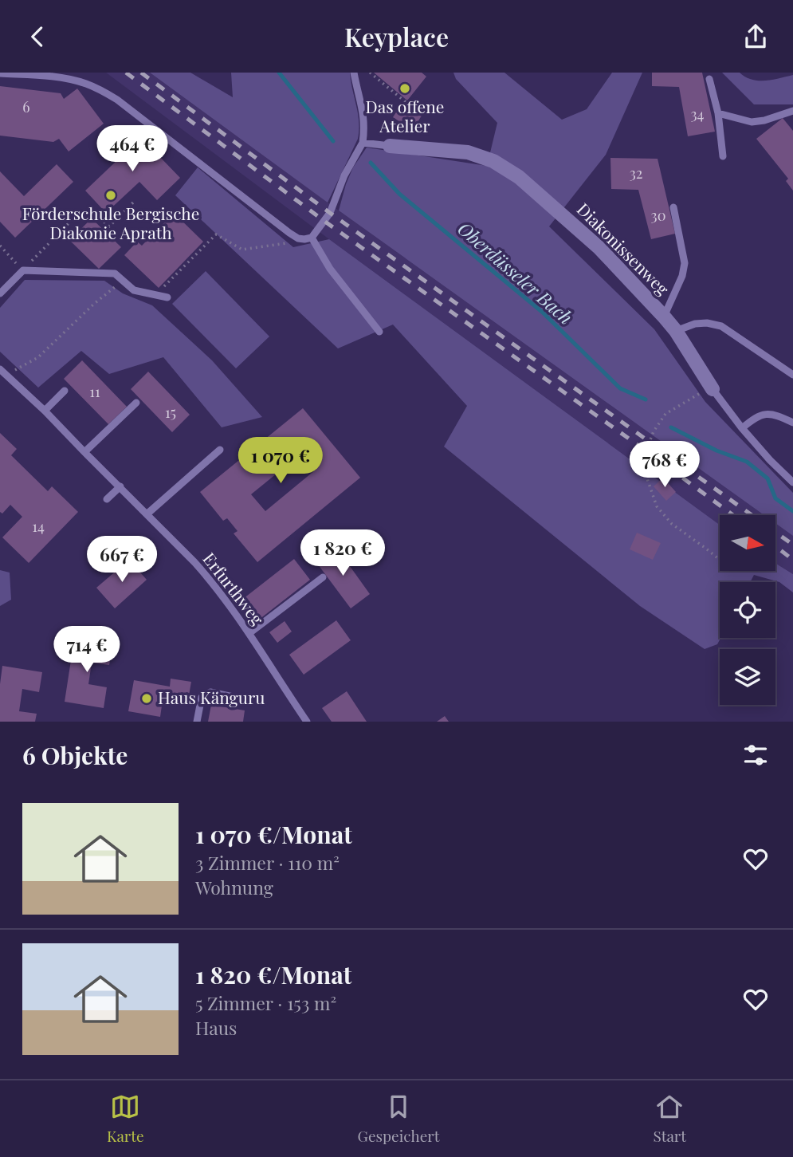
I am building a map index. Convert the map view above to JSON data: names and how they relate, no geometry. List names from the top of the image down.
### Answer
{
  "streets": {
    "street": ["Diakonissenweg"],
    "lane": ["Erfurthweg"]
  },
  "water": ["Oberdüsseler Bach"],
  "places": ["Das offene Atelier", "Förderschule Bergische Diakonie Aprath", "Haus Känguru"],
  "house_numbers": [
    "6",
    "34",
    "32",
    "30",
    "11",
    "15",
    "14"
  ],
  "north": "right",
  "page": {
    "header": "Keyplace",
    "price": [
      "464 €",
      "1 070 €",
      "768 €",
      "1 820 €",
      "667 €",
      "714 €"
    ],
    "heading": "6 Objekte",
    "list": [
      {
        "name": "1 070 €/Monat",
        "note": "3 Zimmer · 110 m² · Wohnung"
      },
      {
        "name": "1 820 €/Monat",
        "note": "5 Zimmer · 153 m² · Haus"
      }
    ],
    "tabs": ["Karte", "Gespeichert", "Start"]
  }
}
